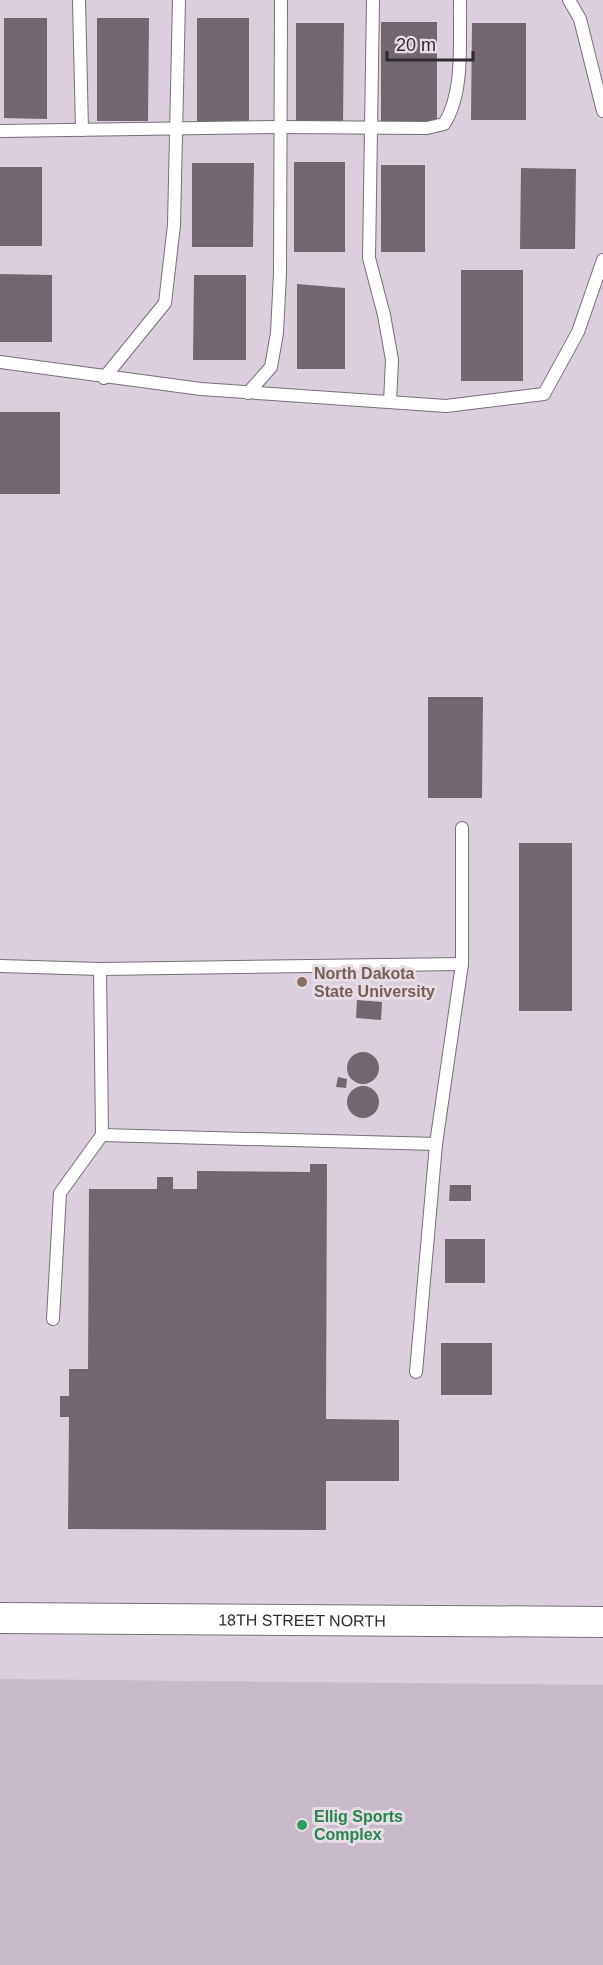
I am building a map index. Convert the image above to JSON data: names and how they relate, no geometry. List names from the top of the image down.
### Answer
{
  "streets": {
    "street": ["18TH STREET NORTH"]
  },
  "places": ["North Dakota State University", "Ellig Sports Complex"],
  "scale_bar": "20 m"
}
